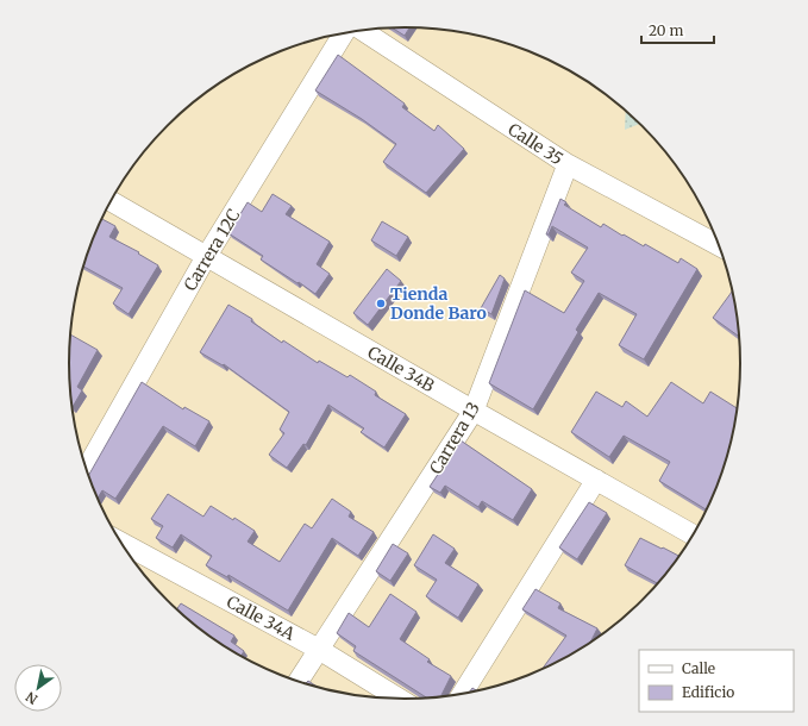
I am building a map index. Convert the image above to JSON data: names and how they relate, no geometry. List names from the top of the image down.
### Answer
{
  "streets": {
    "street": [
      "Calle 35",
      "Carrera 12C",
      "Calle 34B",
      "Carrera 13",
      "Calle 34A"
    ]
  },
  "crossings": [
    ["Calle 35", "Carrera 13"],
    ["Carrera 12C", "Calle 34B"],
    ["Calle 34B", "Carrera 13"],
    ["Carrera 13", "Calle 34A"]
  ],
  "places": ["Tienda Donde Baro"],
  "legend": ["Calle", "Edificio"],
  "scale_bar": "20 m",
  "north": "bottom left"
}
